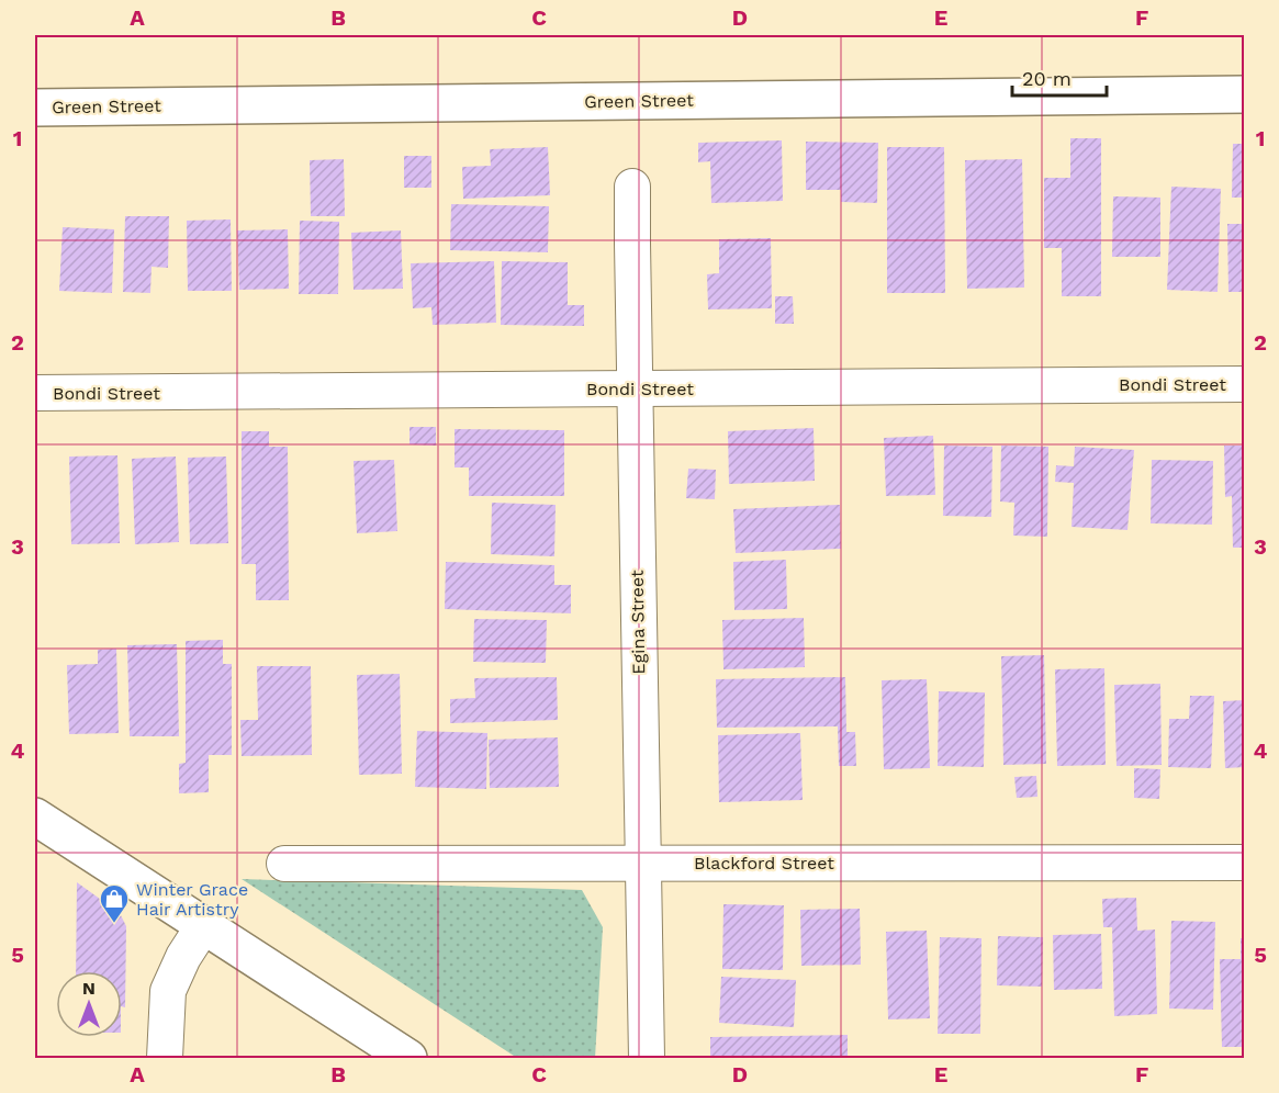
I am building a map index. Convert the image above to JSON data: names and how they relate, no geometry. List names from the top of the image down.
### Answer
{
  "streets": {
    "main road": ["Green Street"],
    "street": ["Bondi Street", "Egina Street", "Blackford Street"]
  },
  "crossings": [
    ["Bondi Street", "Egina Street"],
    ["Egina Street", "Blackford Street"]
  ],
  "places": {
    "shop": ["Winter Grace Hair Artistry"]
  },
  "scale_bar": "20 m",
  "north": "top",
  "grid": {
    "columns": [
      "A",
      "B",
      "C",
      "D",
      "E",
      "F"
    ],
    "rows": [
      "1",
      "2",
      "3",
      "4",
      "5"
    ]
  }
}
